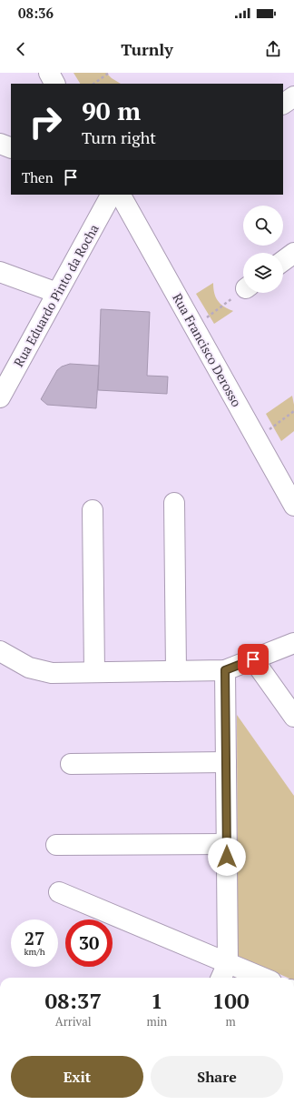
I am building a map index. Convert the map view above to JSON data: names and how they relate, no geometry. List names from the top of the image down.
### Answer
{
  "streets": {
    "street": ["Rua Eduardo Pinto da Rocha", "Rua Francisco Derosso"]
  },
  "page": {
    "status": "08:36",
    "header": "Turnly",
    "turn": ["90 m", "Turn right"],
    "then": "Then",
    "speed": "27 km/h",
    "limit": "30",
    "eta": [
      "08:37",
      "Arrival",
      "1",
      "min",
      "100",
      "m"
    ],
    "buttons": ["Exit", "Share"]
  }
}
